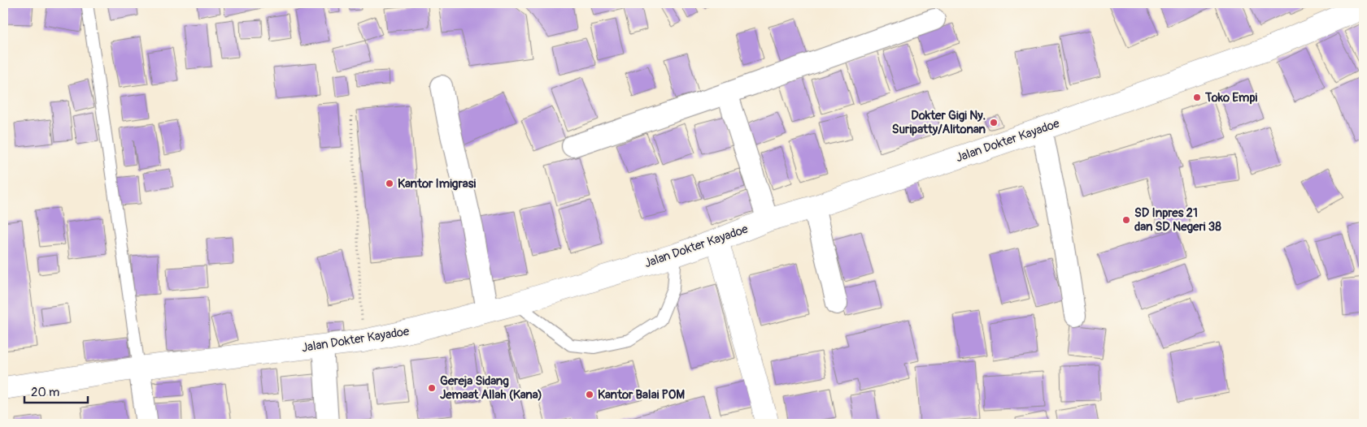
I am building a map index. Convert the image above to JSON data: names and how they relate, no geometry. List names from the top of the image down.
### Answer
{
  "streets": {
    "street": ["Jalan Dokter Kayadoe"]
  },
  "places": [
    "Toko Empi",
    "Dokter Gigi Ny. Suripatty/Alitonan",
    "Kantor Imigrasi",
    "SD Inpres 21 dan SD Negeri 38",
    "Gereja Sidang Jemaat Allah (Kana)",
    "Kantor Balai POM"
  ],
  "scale_bar": "20 m"
}
